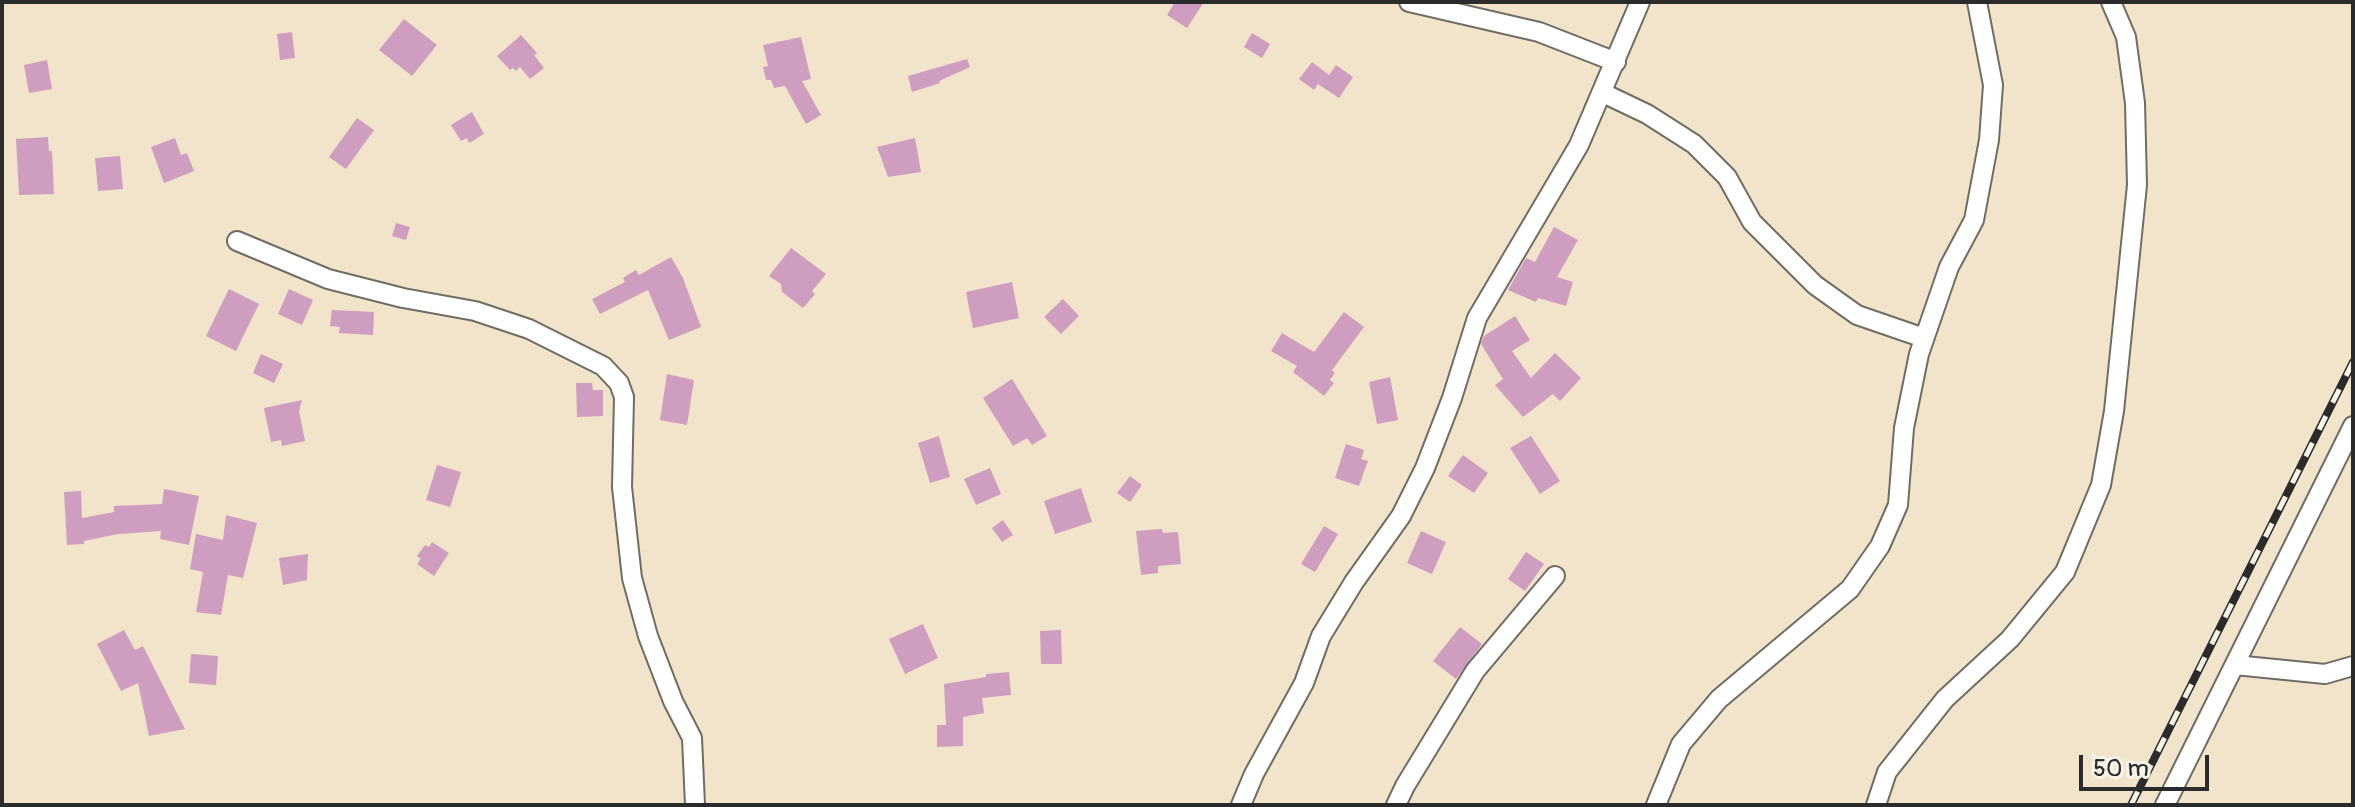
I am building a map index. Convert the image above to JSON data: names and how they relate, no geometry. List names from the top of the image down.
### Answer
{
  "scale_bar": "50 m"
}
